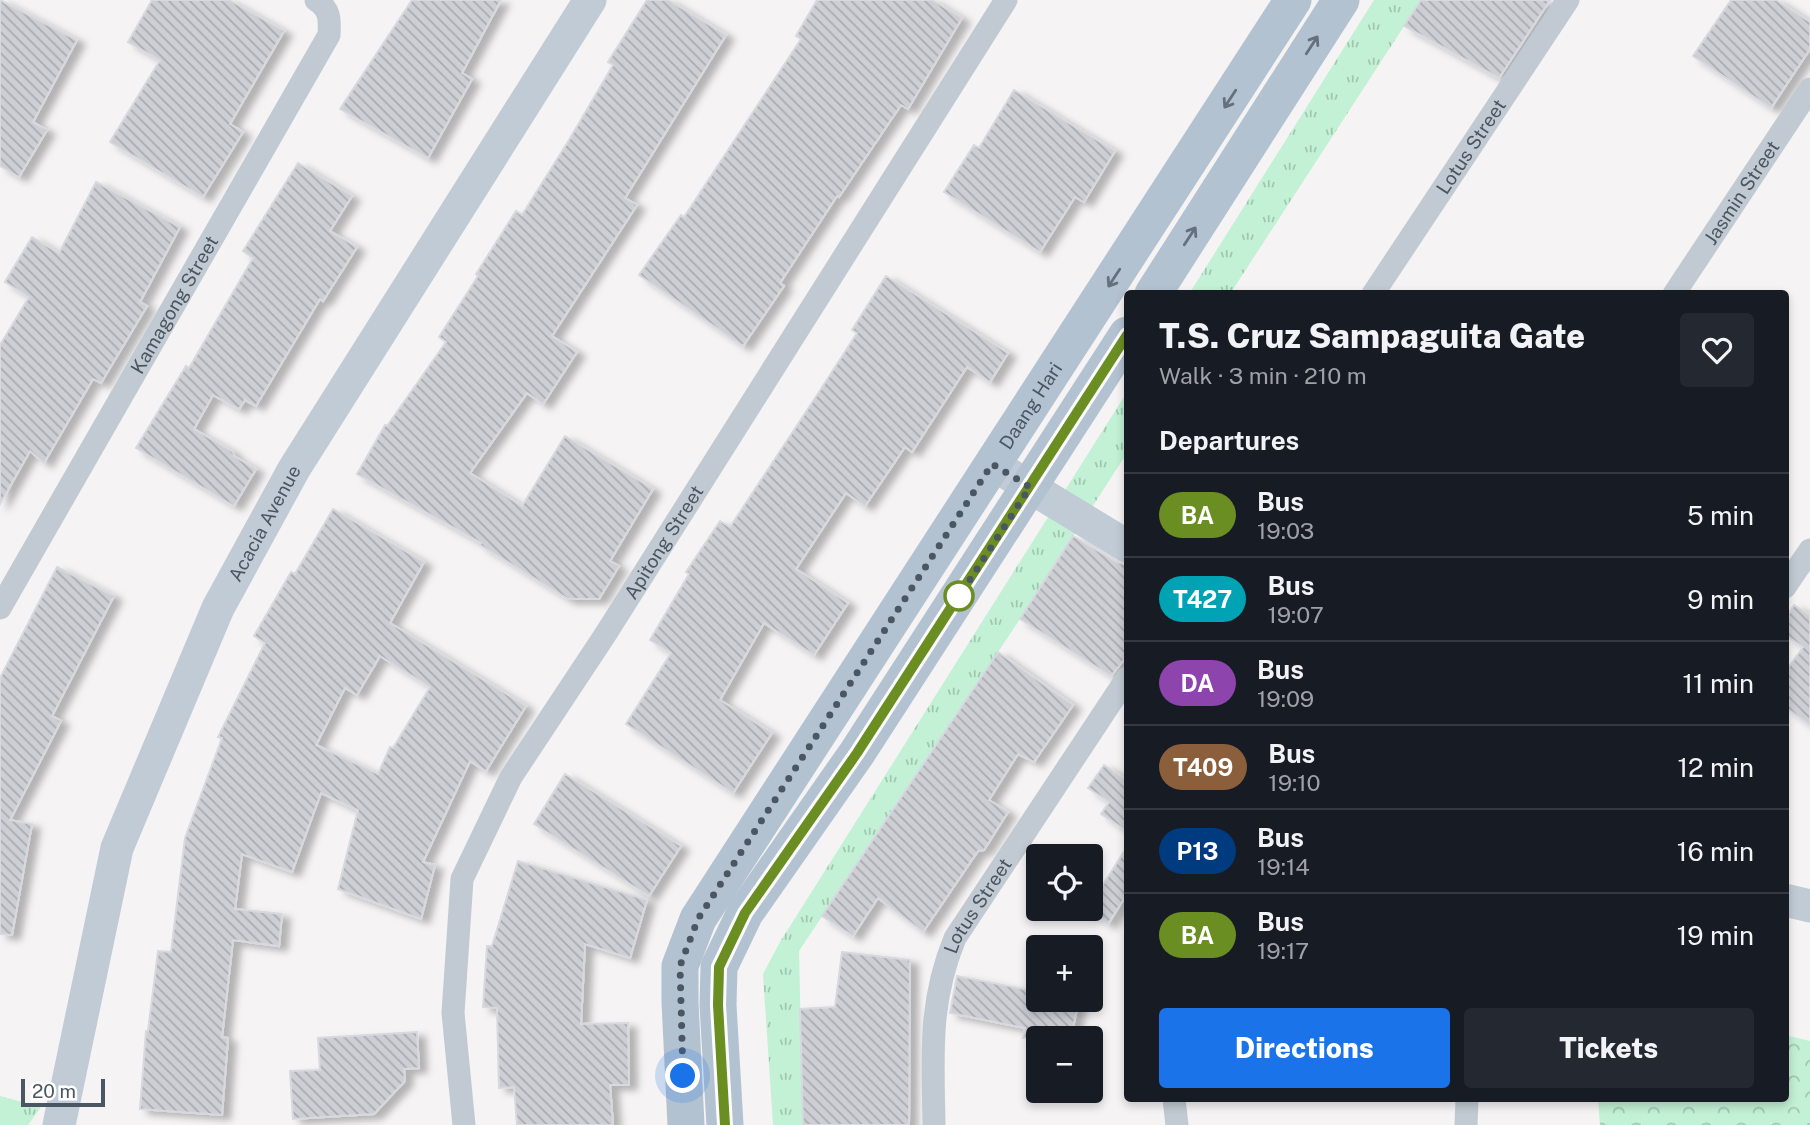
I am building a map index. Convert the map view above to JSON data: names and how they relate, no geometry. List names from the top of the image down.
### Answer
{
  "streets": {
    "main road": ["Daang Hari"],
    "street": [
      "Lotus Street",
      "Jasmin Street",
      "Kamagong Street",
      "Acacia Avenue",
      "Apitong Street"
    ]
  },
  "lines": ["bus line BA"],
  "scale_bar": "20 m",
  "page": {
    "heading": [
      ["T.S. Cruz Sampaguita Gate", "Walk · 3 min · 210 m"],
      "Departures"
    ],
    "list": [
      {
        "mark": "BA",
        "name": "Bus",
        "note": "19:03",
        "value": "5 min"
      },
      {
        "mark": "T427",
        "name": "Bus",
        "note": "19:07",
        "value": "9 min"
      },
      {
        "mark": "DA",
        "name": "Bus",
        "note": "19:09",
        "value": "11 min"
      },
      {
        "mark": "T409",
        "name": "Bus",
        "note": "19:10",
        "value": "12 min"
      },
      {
        "mark": "P13",
        "name": "Bus",
        "note": "19:14",
        "value": "16 min"
      },
      {
        "mark": "BA",
        "name": "Bus",
        "note": "19:17",
        "value": "19 min"
      }
    ],
    "map_buttons": ["+", "−"],
    "buttons": ["Directions", "Tickets"],
    "scale": "20 m"
  }
}
